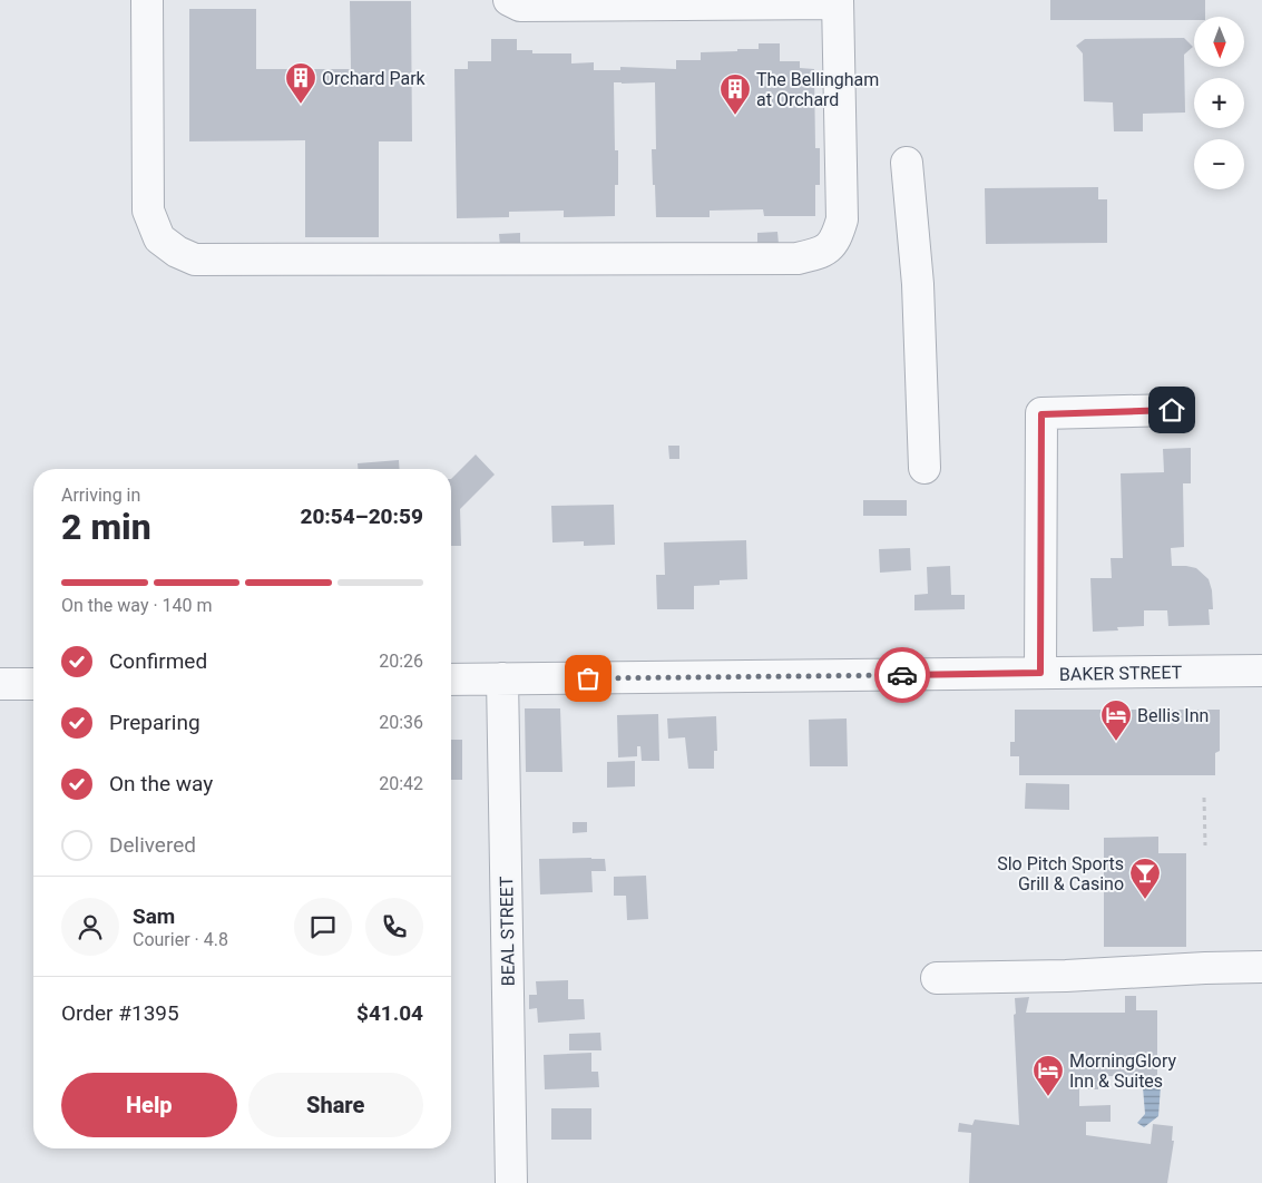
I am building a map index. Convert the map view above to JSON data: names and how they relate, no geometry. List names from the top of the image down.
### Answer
{
  "streets": {
    "street": ["BAKER STREET", "BEAL STREET"]
  },
  "crossings": [
    ["BAKER STREET", "BEAL STREET"]
  ],
  "places": {
    "building": ["Orchard Park", "The Bellingham at Orchard"],
    "hotel": ["Bellis Inn", "MorningGlory Inn & Suites"],
    "bar": ["Slo Pitch Sports Grill & Casino"]
  },
  "north": "bottom",
  "page": {
    "map_buttons": ["+", "−"],
    "heading": ["2 min", "Arriving in", "20:54–20:59"],
    "panel": [
      "Sam",
      "Courier · 4.8",
      "Order #1395",
      "$41.04"
    ],
    "bar": "On the way · 140 m",
    "list": [
      ["Confirmed", "20:26"],
      ["Preparing", "20:36"],
      ["On the way", "20:42"],
      "Delivered"
    ],
    "buttons": ["Help", "Share"]
  }
}
